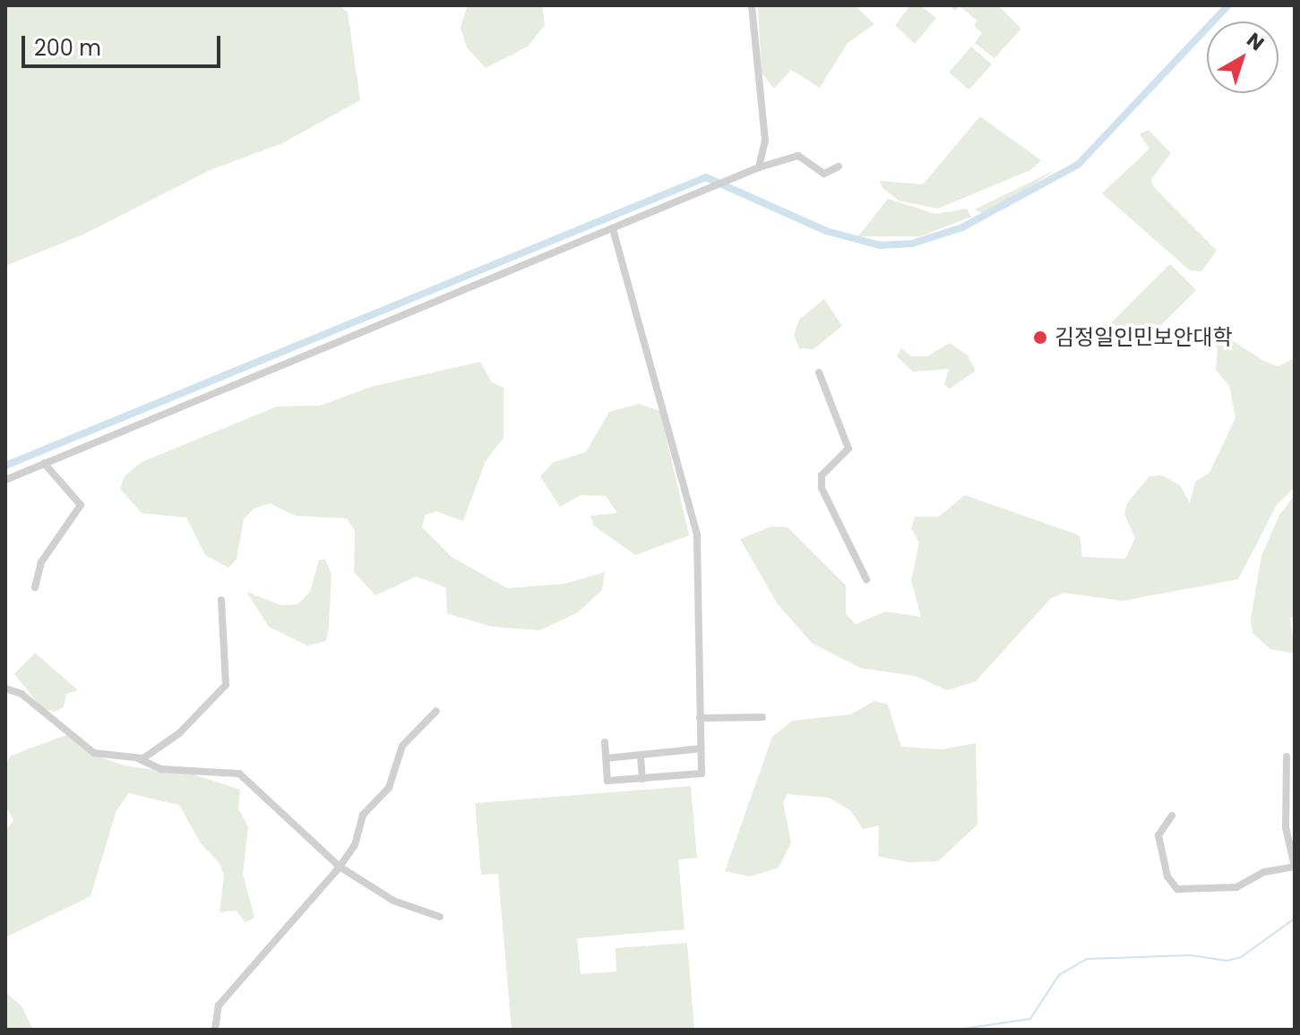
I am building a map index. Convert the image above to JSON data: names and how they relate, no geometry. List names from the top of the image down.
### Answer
{
  "places": ["김정일인민보안대학"],
  "scale_bar": "200 m",
  "north": "top right"
}
